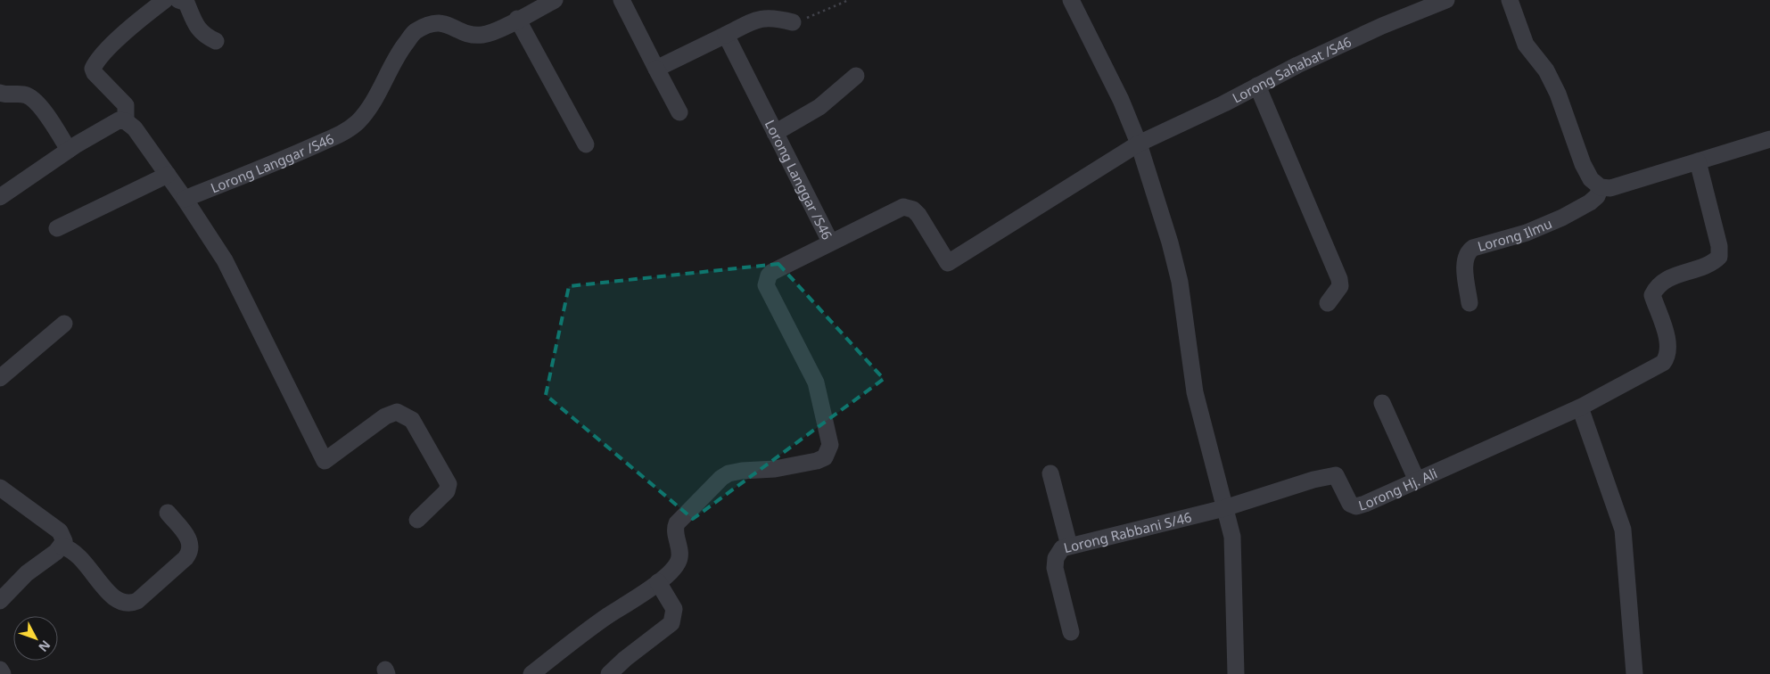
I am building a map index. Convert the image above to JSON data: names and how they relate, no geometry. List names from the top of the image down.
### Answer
{
  "streets": {
    "street": [
      "Lorong Sahabat /S46",
      "Lorong Langgar /S46",
      "Lorong Ilmu",
      "Lorong Hj. Ali",
      "Lorong Rabbani S/46"
    ]
  },
  "crossings": [
    ["Lorong Sahabat /S46", "Lorong Langgar /S46"],
    ["Lorong Hj. Ali", "Lorong Rabbani S/46"]
  ],
  "north": "bottom right"
}
